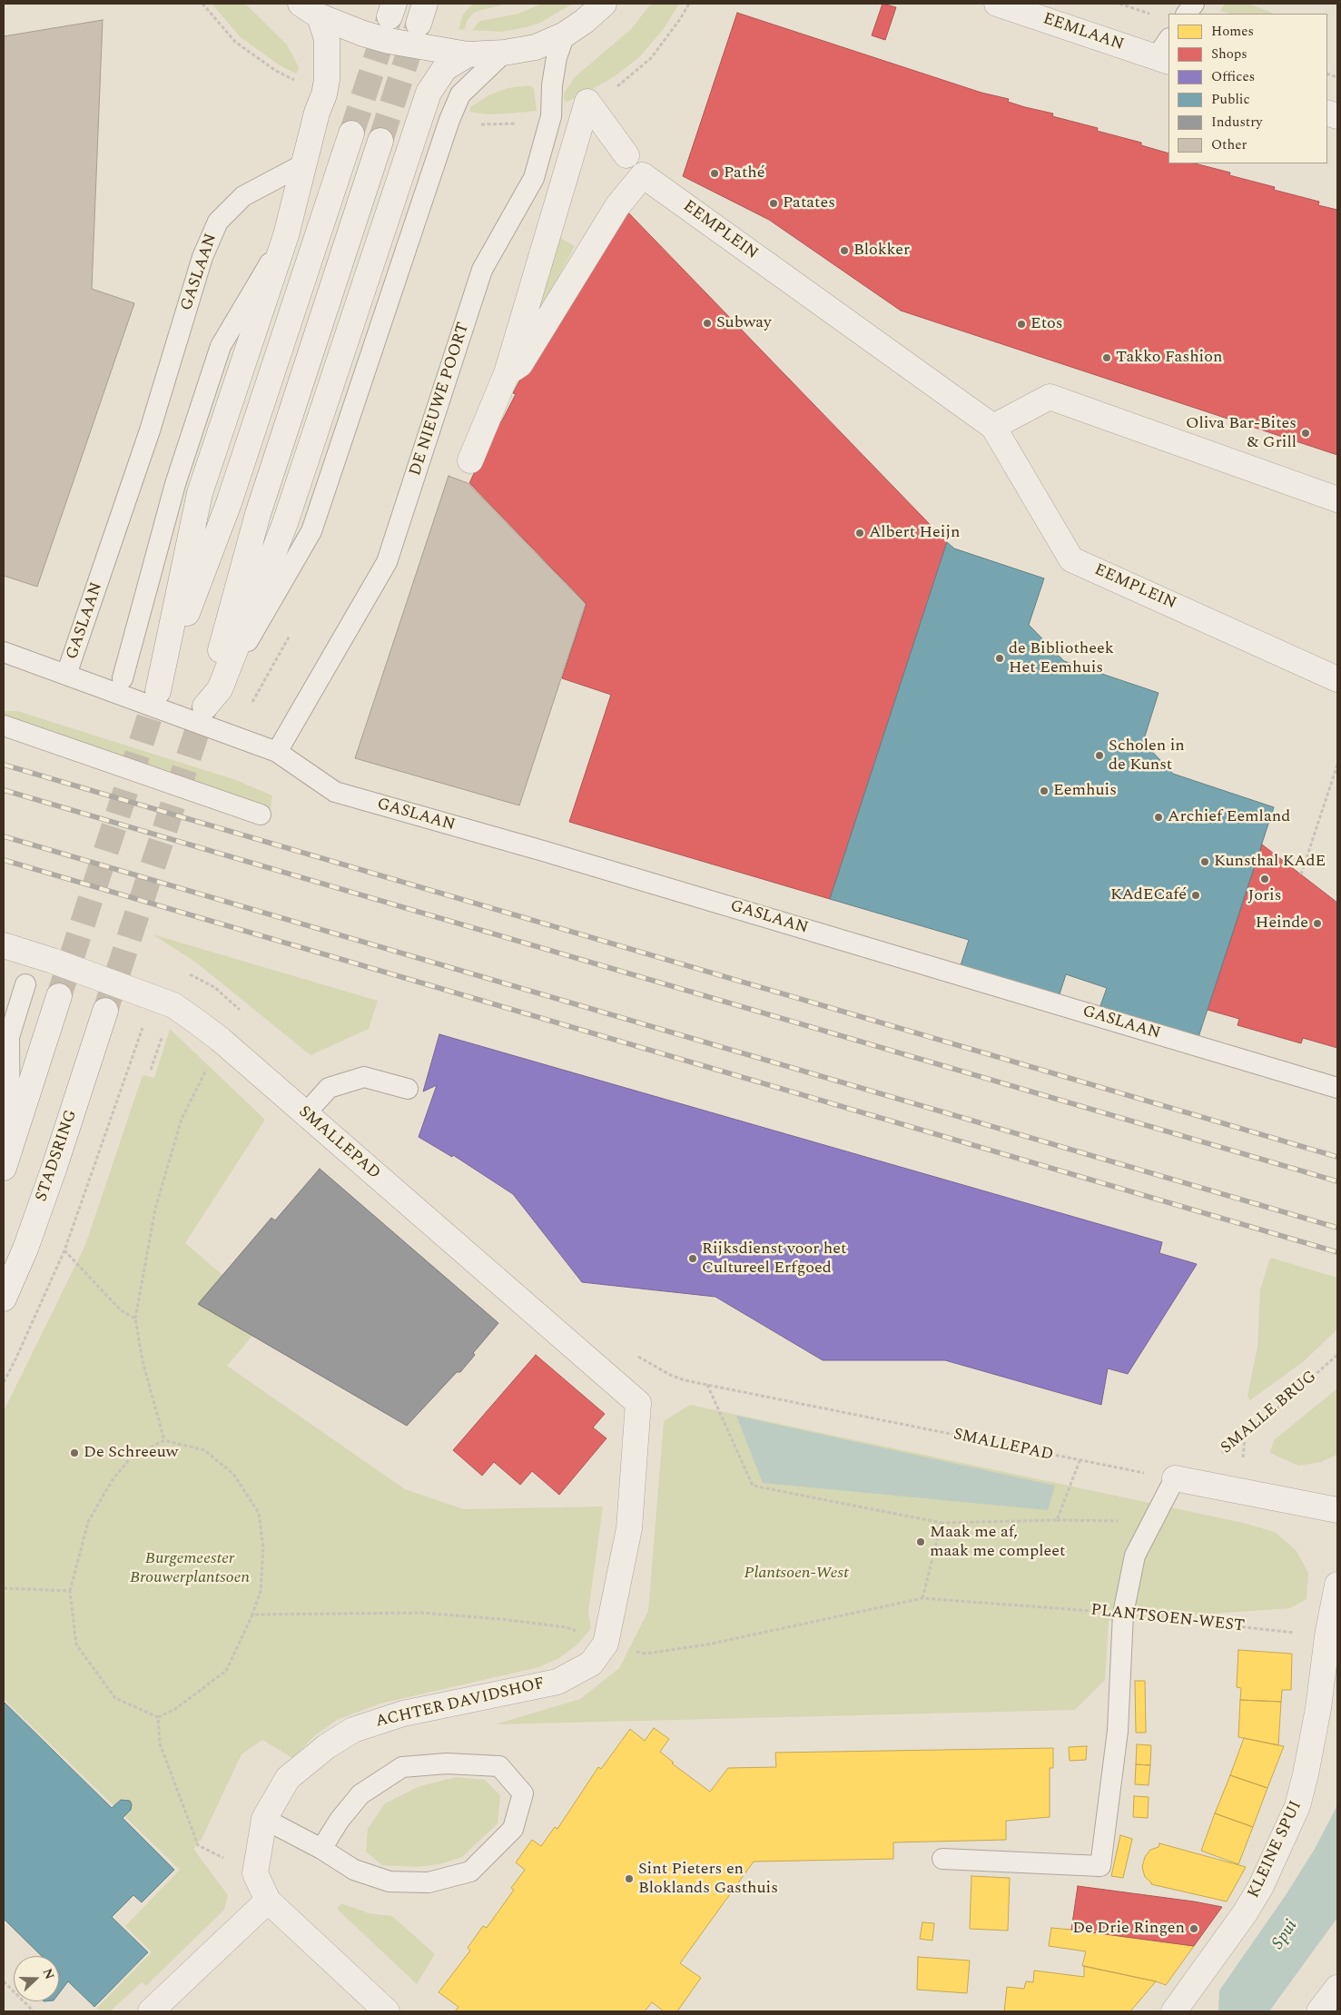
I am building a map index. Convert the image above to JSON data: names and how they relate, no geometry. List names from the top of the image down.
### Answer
{
  "streets": {
    "street": [
      "EEMLAAN",
      "EEMPLEIN",
      "SMALLEPAD",
      "STADSRING",
      "ACHTER DAVIDSHOF",
      "KLEINE SPUI"
    ],
    "lane": ["GASLAAN", "DE NIEUWE POORT"],
    "path": ["SMALLE BRUG", "PLANTSOEN-WEST"]
  },
  "crossings": [
    ["GASLAAN", "DE NIEUWE POORT"],
    ["SMALLEPAD", "SMALLE BRUG"],
    ["SMALLEPAD", "ACHTER DAVIDSHOF"],
    ["PLANTSOEN-WEST", "ACHTER DAVIDSHOF"],
    ["PLANTSOEN-WEST", "KLEINE SPUI"]
  ],
  "water": ["Spui"],
  "parks": ["Burgemeester Brouwerplantsoen", "Plantsoen-West"],
  "places": [
    "Pathé",
    "Patates",
    "Blokker",
    "Subway",
    "Etos",
    "Takko Fashion",
    "Oliva Bar-Bites & Grill",
    "Albert Heijn",
    "de Bibliotheek Het Eemhuis",
    "Scholen in de Kunst",
    "Eemhuis",
    "Archief Eemland",
    "Kunsthal KAdE",
    "Joris",
    "KAdECafé",
    "Heinde",
    "Rijksdienst voor het Cultureel Erfgoed",
    "De Schreeuw",
    "Maak me af, maak me compleet",
    "Sint Pieters en Bloklands Gasthuis",
    "De Drie Ringen"
  ],
  "legend": [
    "Homes",
    "Shops",
    "Offices",
    "Public",
    "Industry",
    "Other"
  ],
  "north": "right"
}
